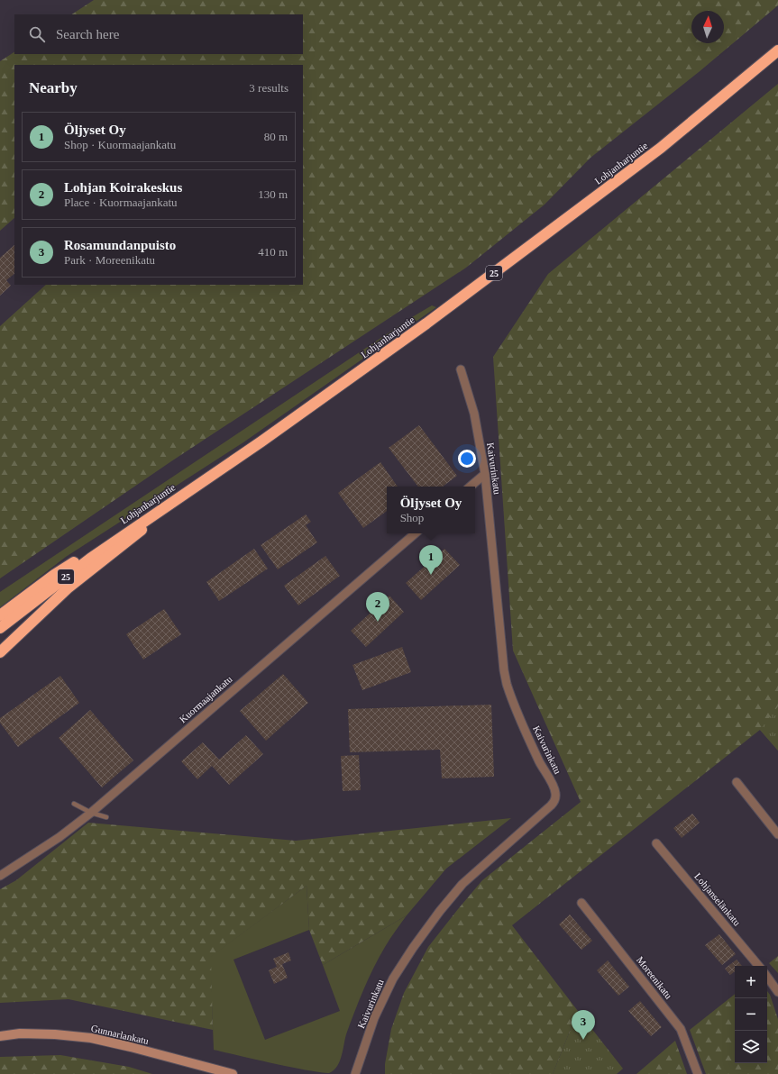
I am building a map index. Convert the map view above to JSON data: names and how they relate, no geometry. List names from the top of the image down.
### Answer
{
  "streets": {
    "highway": ["Lohjanharjuntie", "25"],
    "street": [
      "Kaivurinkatu",
      "Kuormaajankatu",
      "Lohjanselänkatu",
      "Moreenikatu",
      "Gunnarlankatu"
    ]
  },
  "north": "top",
  "page": {
    "search": "Search here",
    "heading": ["Nearby", "3 results"],
    "list": [
      {
        "mark": "1",
        "name": "Öljyset Oy",
        "note": "Shop · Kuormaajankatu",
        "value": "80 m"
      },
      {
        "mark": "2",
        "name": "Lohjan Koirakeskus",
        "note": "Place · Kuormaajankatu",
        "value": "130 m"
      },
      {
        "mark": "3",
        "name": "Rosamundanpuisto",
        "note": "Park · Moreenikatu",
        "value": "410 m"
      }
    ],
    "popup": ["Öljyset Oy", "Shop"],
    "pins": ["1", "2", "3"],
    "map_buttons": ["+", "−"]
  }
}
